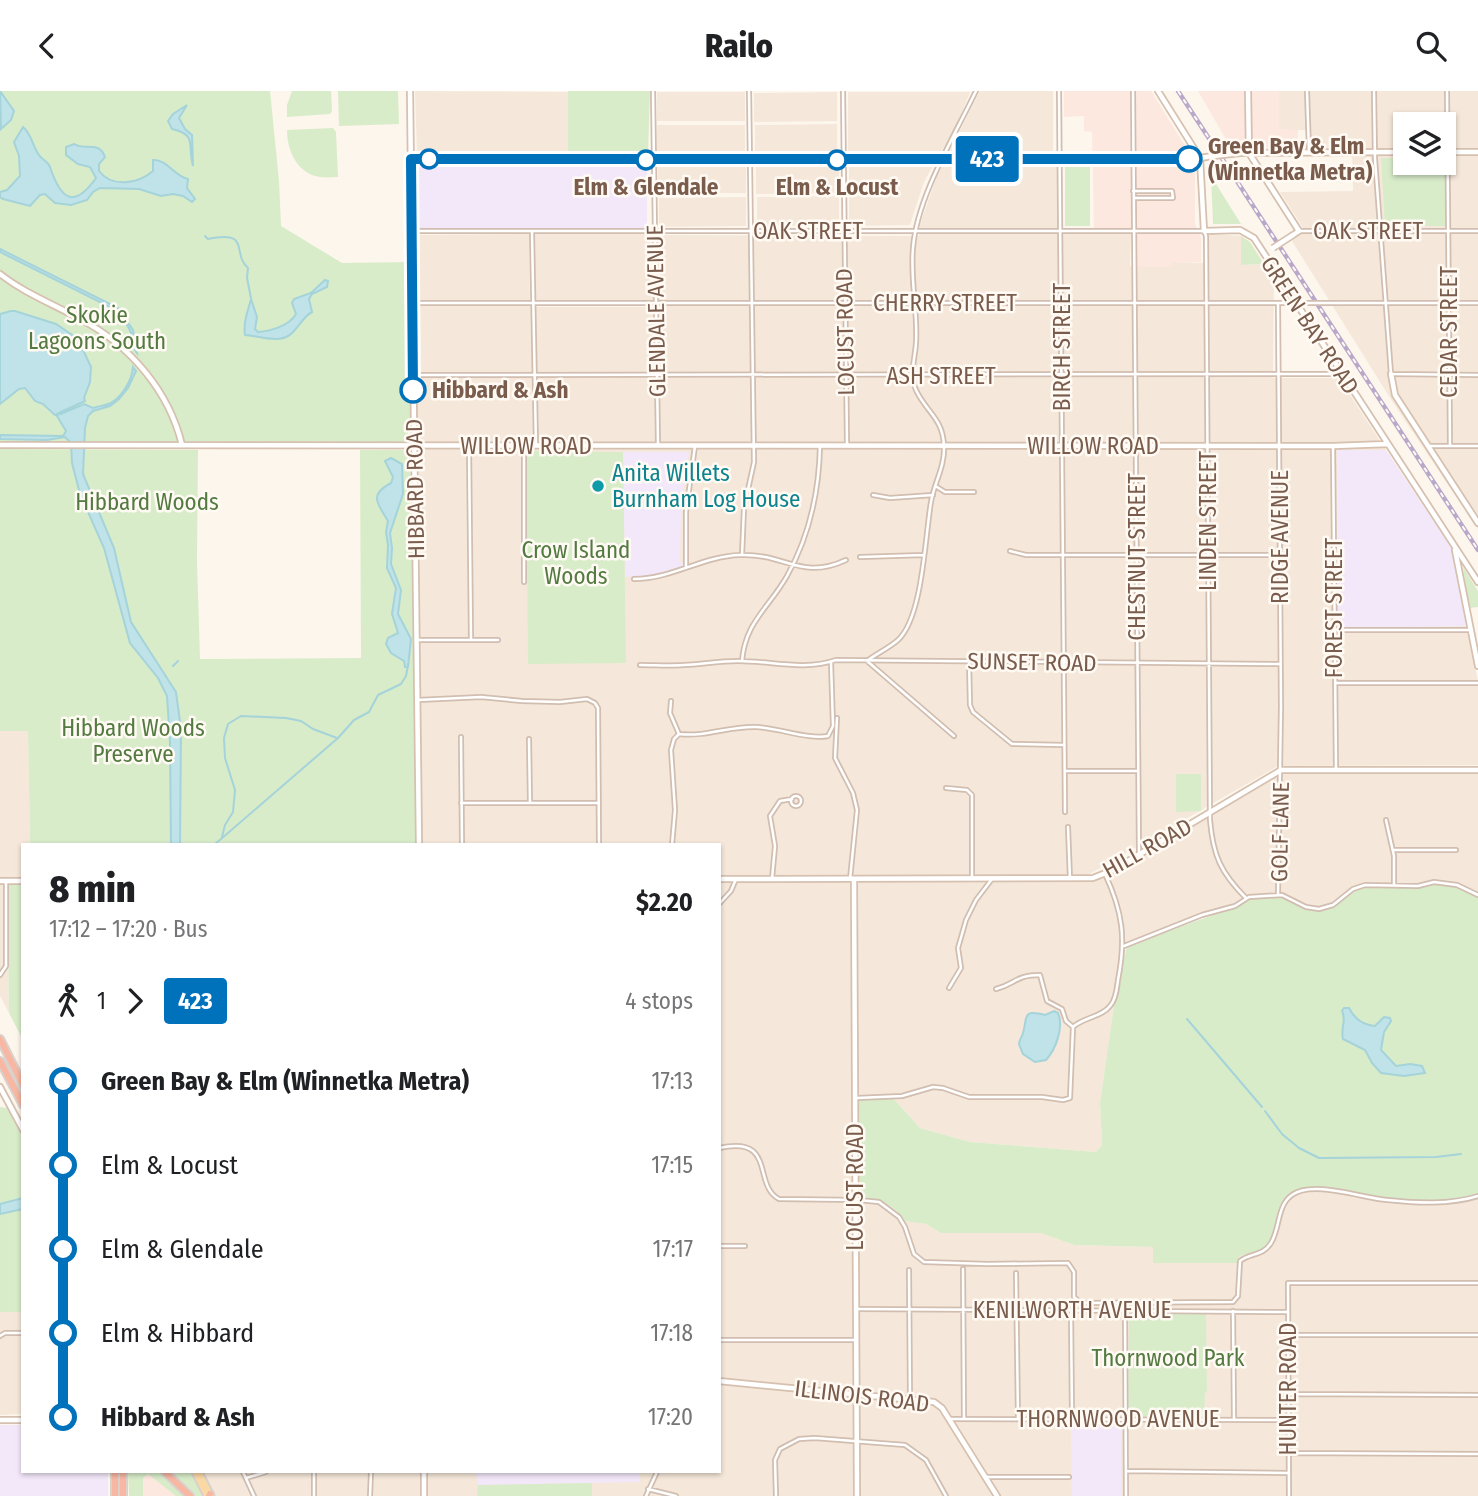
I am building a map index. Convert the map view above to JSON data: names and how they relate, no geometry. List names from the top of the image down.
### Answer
{
  "streets": {
    "street": [
      "OAK STREET",
      "CHERRY STREET",
      "GLENDALE AVENUE",
      "GREEN BAY ROAD",
      "LOCUST ROAD",
      "CEDAR STREET",
      "BIRCH STREET",
      "ASH STREET",
      "WILLOW ROAD",
      "HIBBARD ROAD",
      "LINDEN STREET",
      "RIDGE AVENUE",
      "CHESTNUT STREET",
      "FOREST STREET",
      "SUNSET ROAD",
      "GOLF LANE",
      "HILL ROAD",
      "KENILWORTH AVENUE",
      "HUNTER ROAD",
      "ILLINOIS ROAD",
      "THORNWOOD AVENUE"
    ]
  },
  "crossings": [
    ["OAK STREET", "GLENDALE AVENUE"],
    ["OAK STREET", "GREEN BAY ROAD"],
    ["OAK STREET", "LOCUST ROAD"],
    ["OAK STREET", "CEDAR STREET"],
    ["OAK STREET", "BIRCH STREET"],
    ["OAK STREET", "HIBBARD ROAD"],
    ["OAK STREET", "LINDEN STREET"],
    ["OAK STREET", "CHESTNUT STREET"],
    ["CHERRY STREET", "GLENDALE AVENUE"],
    ["CHERRY STREET", "GREEN BAY ROAD"],
    ["CHERRY STREET", "LOCUST ROAD"],
    ["CHERRY STREET", "CEDAR STREET"],
    ["CHERRY STREET", "BIRCH STREET"],
    ["CHERRY STREET", "HIBBARD ROAD"],
    ["CHERRY STREET", "LINDEN STREET"],
    ["CHERRY STREET", "RIDGE AVENUE"],
    ["CHERRY STREET", "CHESTNUT STREET"],
    ["GLENDALE AVENUE", "ASH STREET"],
    ["GLENDALE AVENUE", "WILLOW ROAD"],
    ["GREEN BAY ROAD", "ASH STREET"],
    ["GREEN BAY ROAD", "WILLOW ROAD"],
    ["GREEN BAY ROAD", "LINDEN STREET"],
    ["LOCUST ROAD", "ASH STREET"],
    ["LOCUST ROAD", "WILLOW ROAD"],
    ["LOCUST ROAD", "HILL ROAD"],
    ["LOCUST ROAD", "KENILWORTH AVENUE"],
    ["LOCUST ROAD", "ILLINOIS ROAD"],
    ["BIRCH STREET", "ASH STREET"],
    ["BIRCH STREET", "WILLOW ROAD"],
    ["BIRCH STREET", "SUNSET ROAD"],
    ["ASH STREET", "HIBBARD ROAD"],
    ["ASH STREET", "LINDEN STREET"],
    ["ASH STREET", "RIDGE AVENUE"],
    ["ASH STREET", "CHESTNUT STREET"],
    ["WILLOW ROAD", "HIBBARD ROAD"],
    ["WILLOW ROAD", "LINDEN STREET"],
    ["WILLOW ROAD", "RIDGE AVENUE"],
    ["WILLOW ROAD", "CHESTNUT STREET"],
    ["WILLOW ROAD", "FOREST STREET"],
    ["LINDEN STREET", "SUNSET ROAD"],
    ["LINDEN STREET", "HILL ROAD"],
    ["RIDGE AVENUE", "SUNSET ROAD"],
    ["RIDGE AVENUE", "GOLF LANE"],
    ["RIDGE AVENUE", "HILL ROAD"],
    ["CHESTNUT STREET", "SUNSET ROAD"],
    ["CHESTNUT STREET", "HILL ROAD"],
    ["GOLF LANE", "HILL ROAD"],
    ["KENILWORTH AVENUE", "HUNTER ROAD"],
    ["HUNTER ROAD", "THORNWOOD AVENUE"],
    ["ILLINOIS ROAD", "THORNWOOD AVENUE"]
  ],
  "parks": [
    "Skokie Lagoons South",
    "Hibbard Woods",
    "Crow Island Woods",
    "Hibbard Woods Preserve",
    "Thornwood Park"
  ],
  "places": [
    "Green Bay & Elm (Winnetka Metra)",
    "Elm & Glendale",
    "Elm & Locust",
    "Hibbard & Ash",
    "Anita Willets Burnham Log House"
  ],
  "lines": ["bus line 423"],
  "page": {
    "header": "Railo",
    "on_map": "423",
    "heading": ["8 min", "17:12 – 17:20 · Bus", "$2.20"],
    "legs": ["1", "423", "4 stops"],
    "list": [
      {
        "name": "Green Bay & Elm (Winnetka Metra)",
        "value": "17:13"
      },
      {
        "name": "Elm & Locust",
        "value": "17:15"
      },
      {
        "name": "Elm & Glendale",
        "value": "17:17"
      },
      {
        "name": "Elm & Hibbard",
        "value": "17:18"
      },
      {
        "name": "Hibbard & Ash",
        "value": "17:20"
      }
    ]
  }
}
